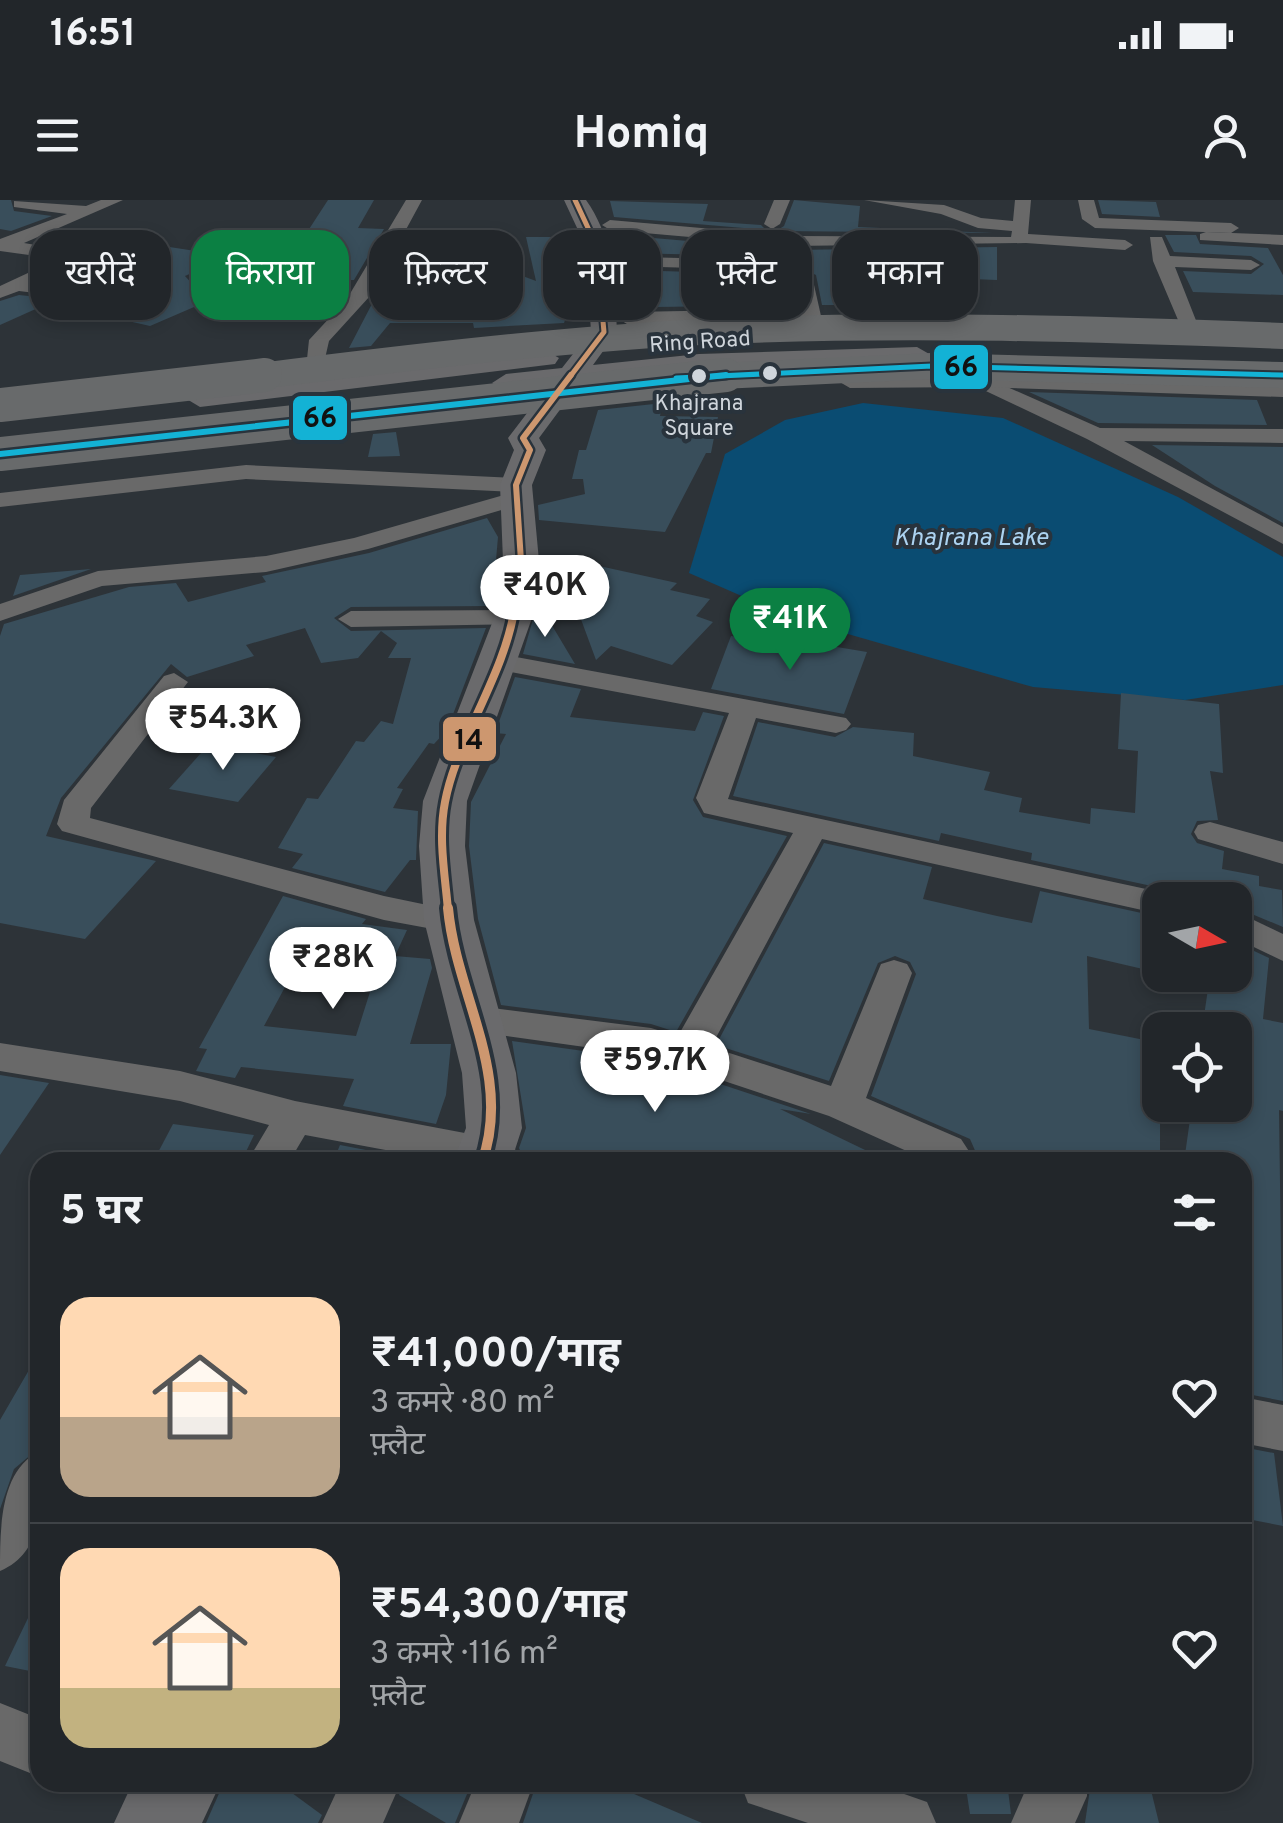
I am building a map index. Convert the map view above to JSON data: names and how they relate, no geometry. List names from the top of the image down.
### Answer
{
  "streets": {
    "main road": ["Ring Road"]
  },
  "water": ["Khajrana Lake"],
  "places": ["Khajrana Square"],
  "lines": ["transit line 14", "transit line 66"],
  "north": "right",
  "page": {
    "status": "16:51",
    "header": "Homiq",
    "chip": [
      "खरीदें",
      "किराया",
      "फ़िल्टर",
      "नया",
      "फ़्लैट",
      "मकान"
    ],
    "price": [
      "₹40K",
      "₹41K",
      "₹54.3K",
      "₹28K",
      "₹59.7K"
    ],
    "heading": "5 घर",
    "list": [
      {
        "name": "₹41,000/माह",
        "note": "3 कमरे · 80 m² · फ़्लैट"
      },
      {
        "name": "₹54,300/माह",
        "note": "3 कमरे · 116 m² · फ़्लैट"
      }
    ]
  }
}
